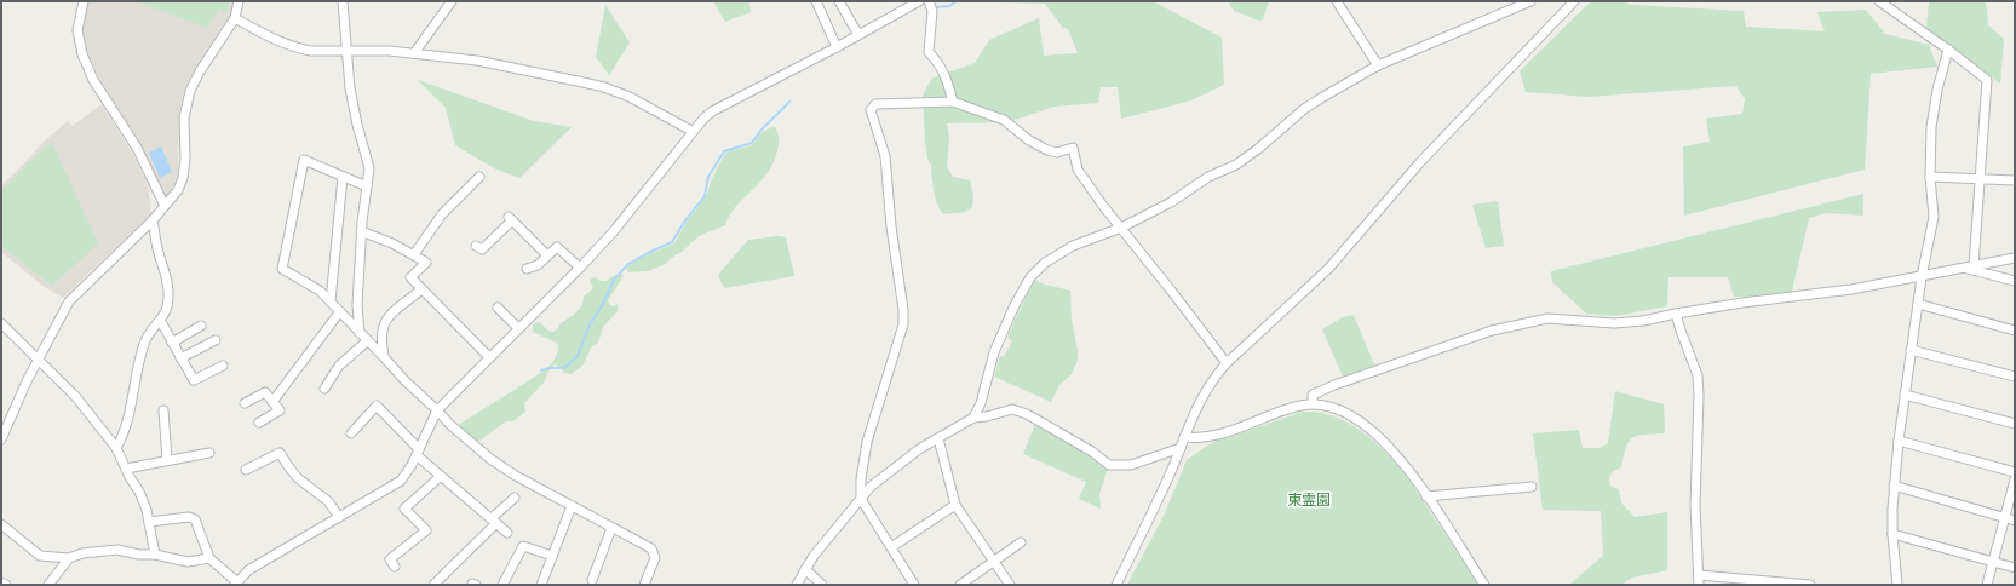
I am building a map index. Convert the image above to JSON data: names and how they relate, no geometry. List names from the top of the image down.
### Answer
{
  "parks": ["東霊園"]
}
